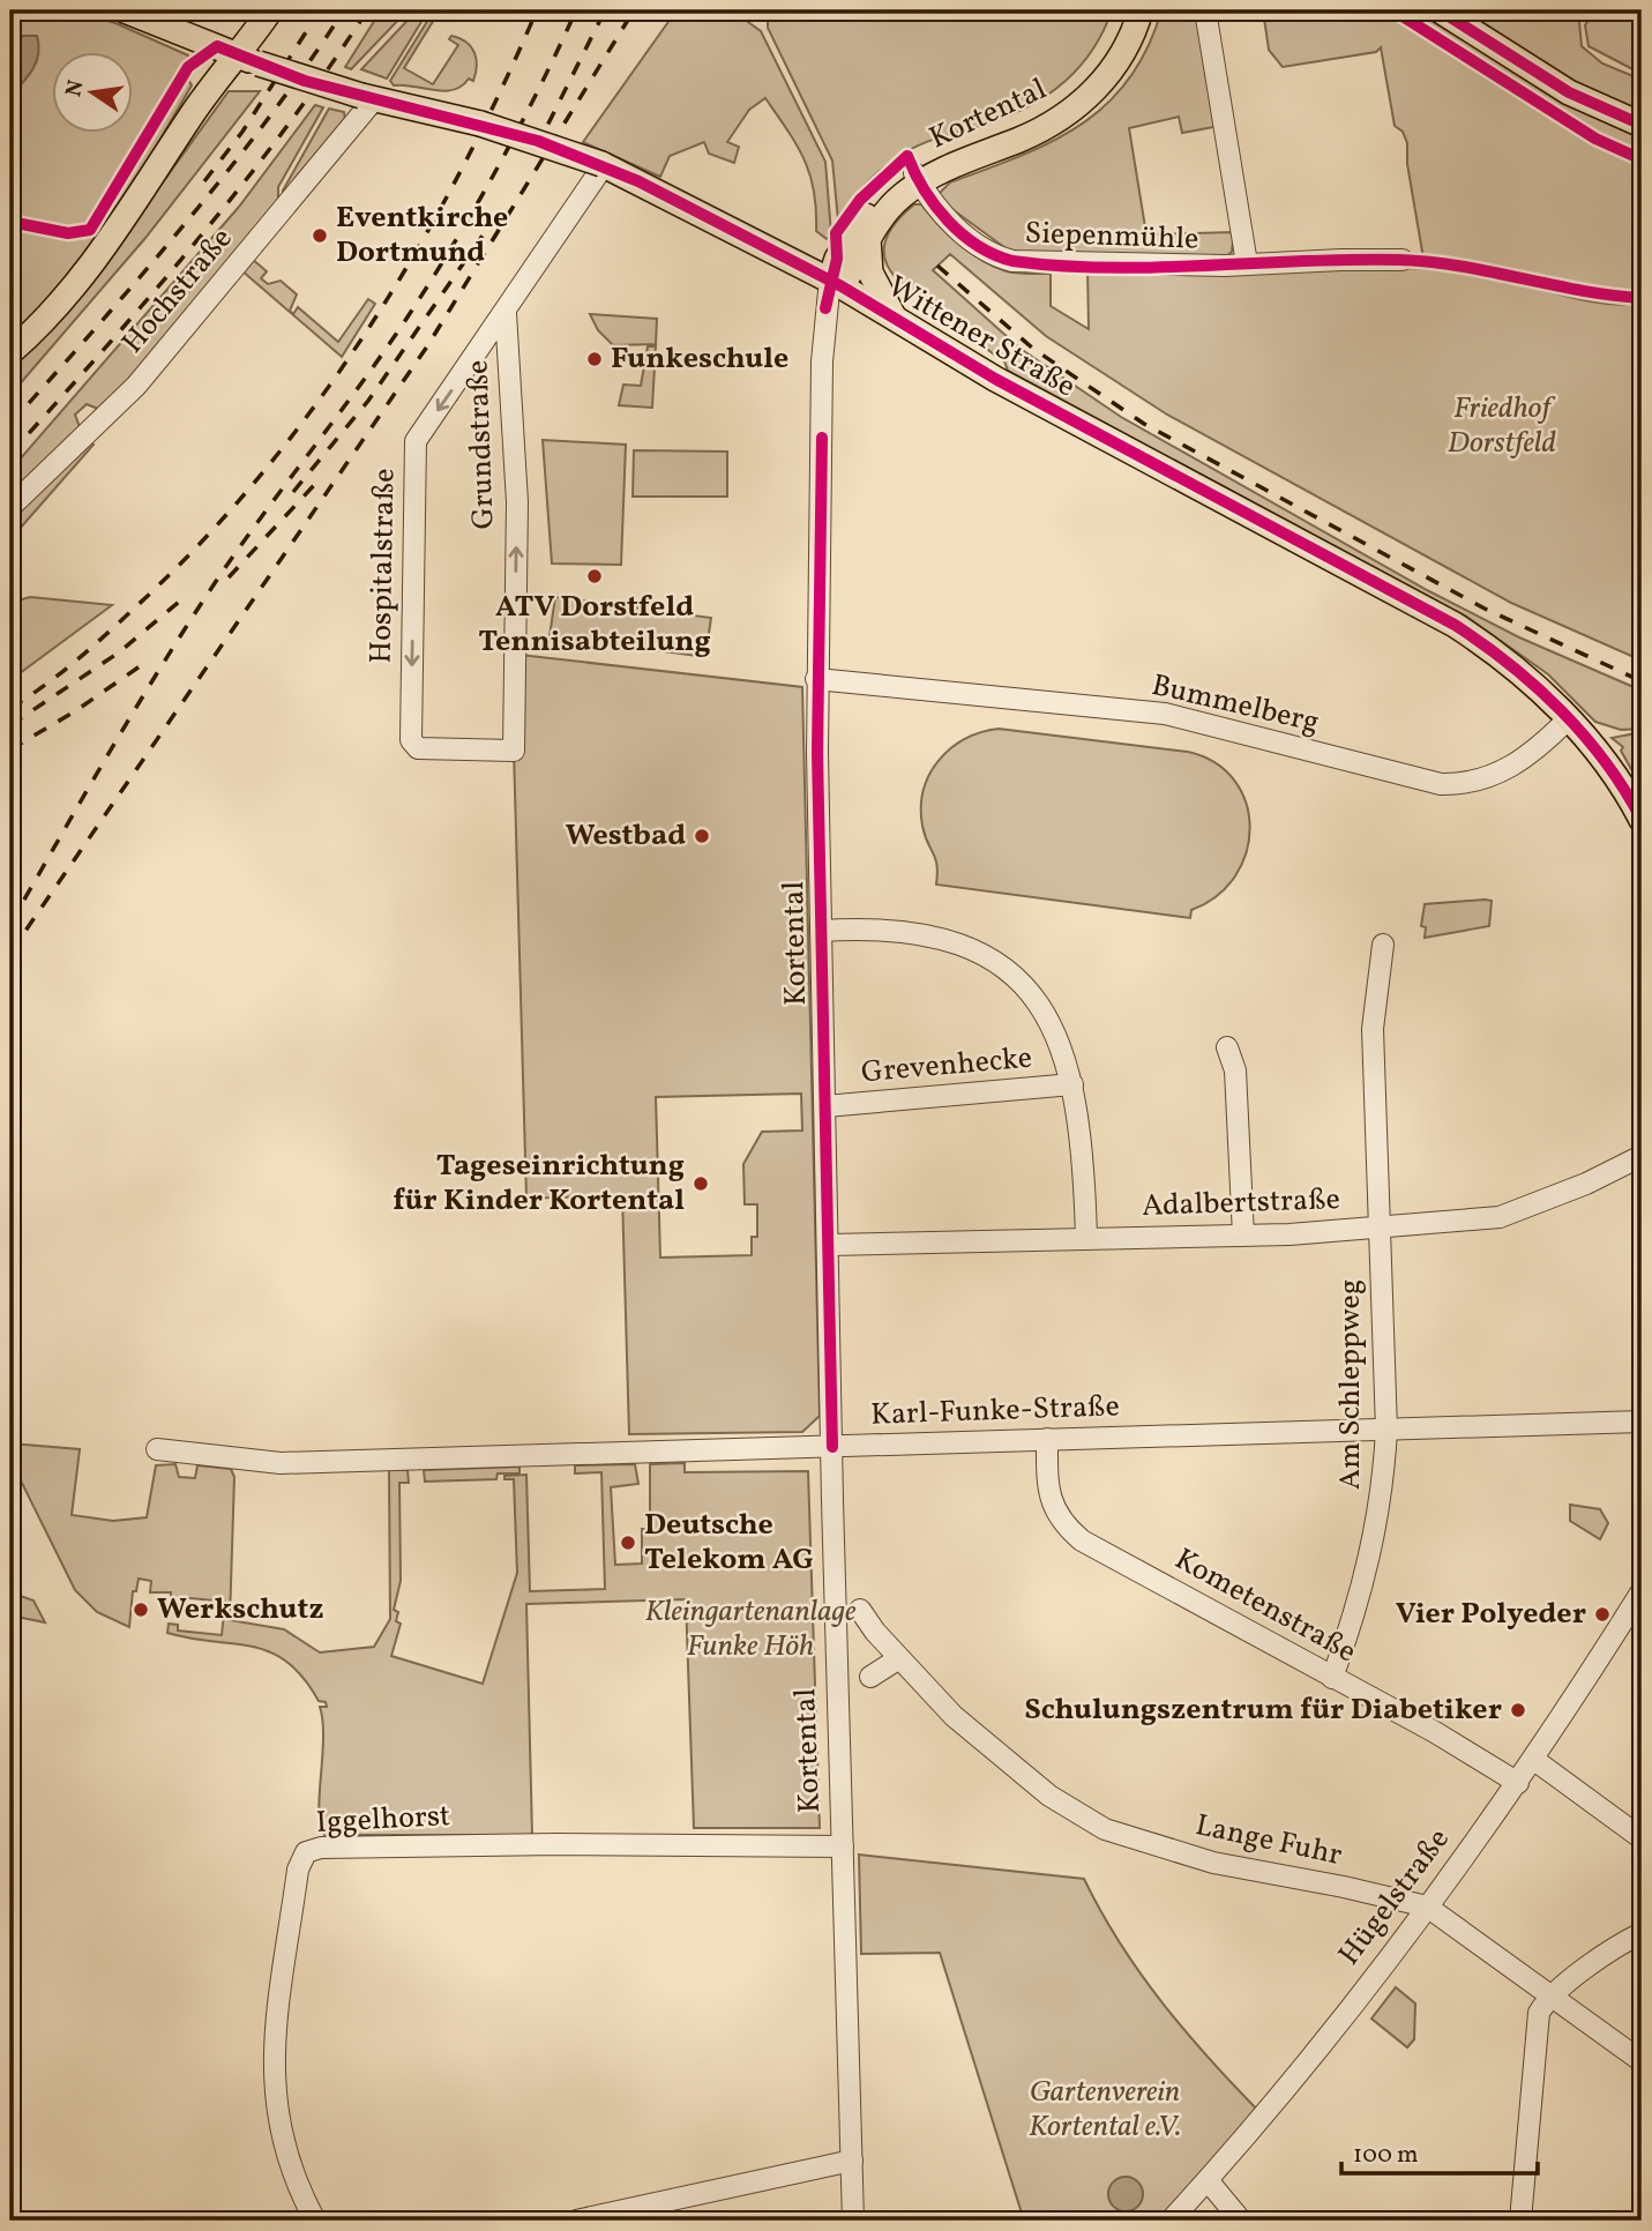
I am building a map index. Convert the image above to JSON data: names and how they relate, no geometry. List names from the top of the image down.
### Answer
{
  "streets": {
    "main road": ["Kortental", "Wittener Straße"],
    "street": [
      "Siepenmühle",
      "Hochstraße",
      "Grundstraße",
      "Hospitalstraße",
      "Bummelberg",
      "Grevenhecke",
      "Adalbertstraße",
      "Am Schleppweg",
      "Karl-Funke-Straße",
      "Kometenstraße",
      "Iggelhorst",
      "Lange Fuhr",
      "Hügelstraße"
    ]
  },
  "crossings": [
    ["Kortental", "Siepenmühle"],
    ["Kortental", "Wittener Straße"],
    ["Kortental", "Bummelberg"],
    ["Kortental", "Grevenhecke"],
    ["Kortental", "Adalbertstraße"],
    ["Kortental", "Karl-Funke-Straße"],
    ["Kortental", "Iggelhorst"],
    ["Hochstraße", "Wittener Straße"],
    ["Wittener Straße", "Bummelberg"],
    ["Grundstraße", "Hospitalstraße"],
    ["Adalbertstraße", "Am Schleppweg"],
    ["Am Schleppweg", "Karl-Funke-Straße"],
    ["Am Schleppweg", "Kometenstraße"],
    ["Karl-Funke-Straße", "Kometenstraße"],
    ["Kometenstraße", "Hügelstraße"],
    ["Lange Fuhr", "Hügelstraße"]
  ],
  "one_way": ["Grundstraße"],
  "parks": ["Friedhof Dorstfeld", "Kleingartenanlage Funke Höh", "Gartenverein Kortental e.V."],
  "places": [
    "Eventkirche Dortmund",
    "Funkeschule",
    "ATV Dorstfeld Tennisabteilung",
    "Westbad",
    "Tageseinrichtung für Kinder Kortental",
    "Deutsche Telekom AG",
    "Werkschutz",
    "Vier Polyeder",
    "Schulungszentrum für Diabetiker"
  ],
  "scale_bar": "100 m",
  "north": "left"
}
